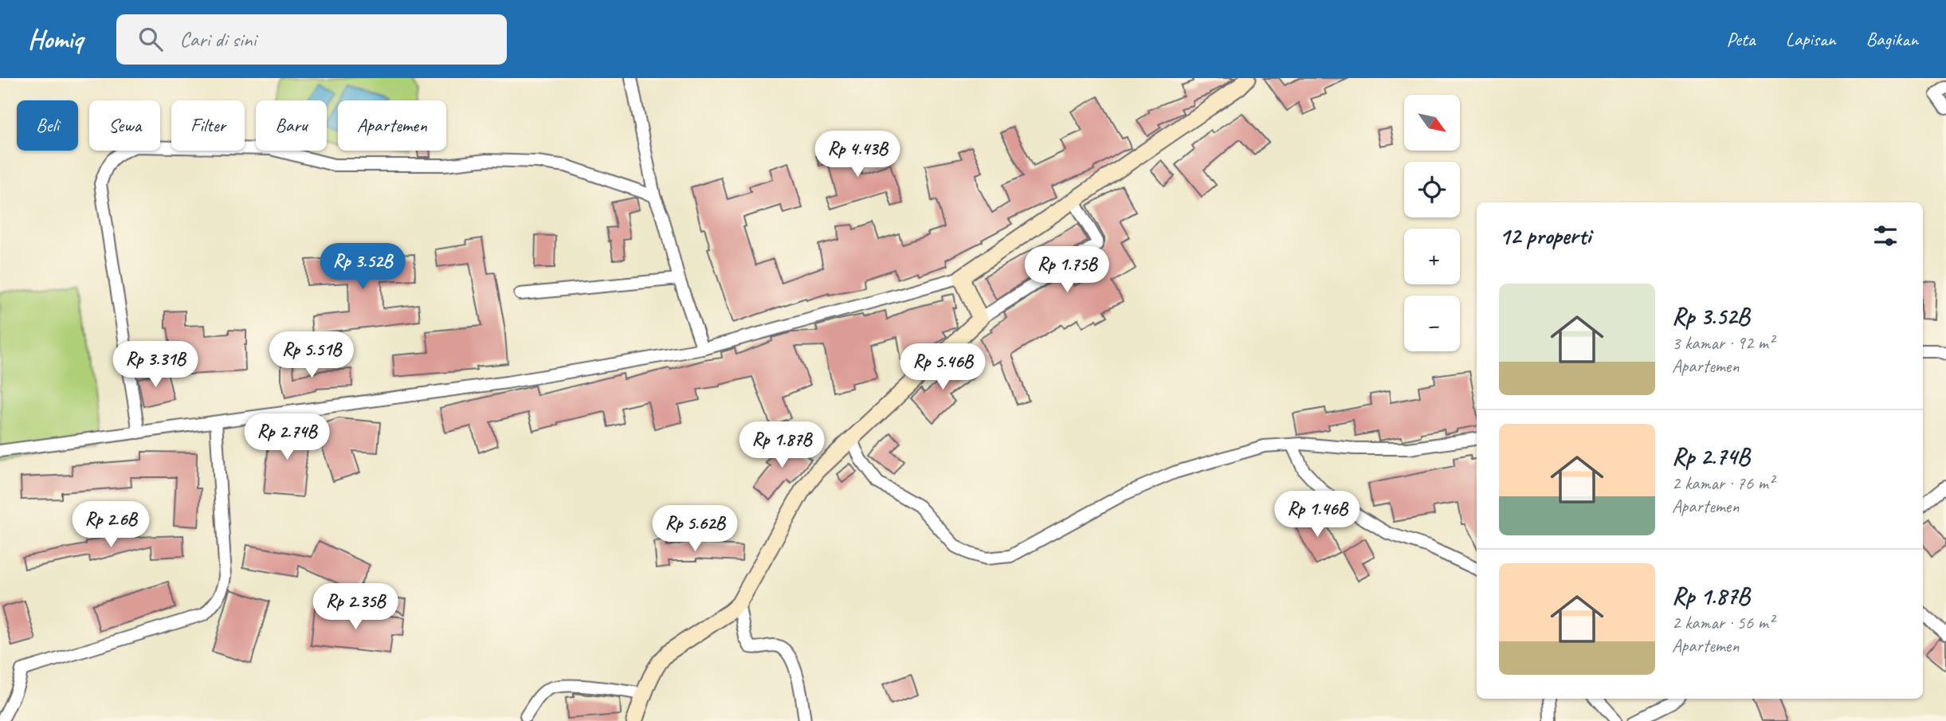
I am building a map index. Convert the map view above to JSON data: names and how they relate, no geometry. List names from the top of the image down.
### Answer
{
  "north": "bottom right",
  "page": {
    "header": "Homiq",
    "search": "Cari di sini",
    "nav": ["Peta", "Lapisan", "Bagikan"],
    "map_buttons": ["+", "−"],
    "chip": [
      "Beli",
      "Sewa",
      "Filter",
      "Baru",
      "Apartemen"
    ],
    "price": [
      "Rp 4.43B",
      "Rp 3.52B",
      "Rp 1.75B",
      "Rp 5.51B",
      "Rp 3.31B",
      "Rp 5.46B",
      "Rp 2.74B",
      "Rp 1.87B",
      "Rp 1.46B",
      "Rp 2.6B",
      "Rp 5.62B",
      "Rp 2.35B"
    ],
    "heading": "12 properti",
    "list": [
      {
        "name": "Rp 3.52B",
        "note": "3 kamar · 92 m² · Apartemen"
      },
      {
        "name": "Rp 2.74B",
        "note": "2 kamar · 76 m² · Apartemen"
      },
      {
        "name": "Rp 1.87B",
        "note": "2 kamar · 56 m² · Apartemen"
      }
    ]
  }
}
